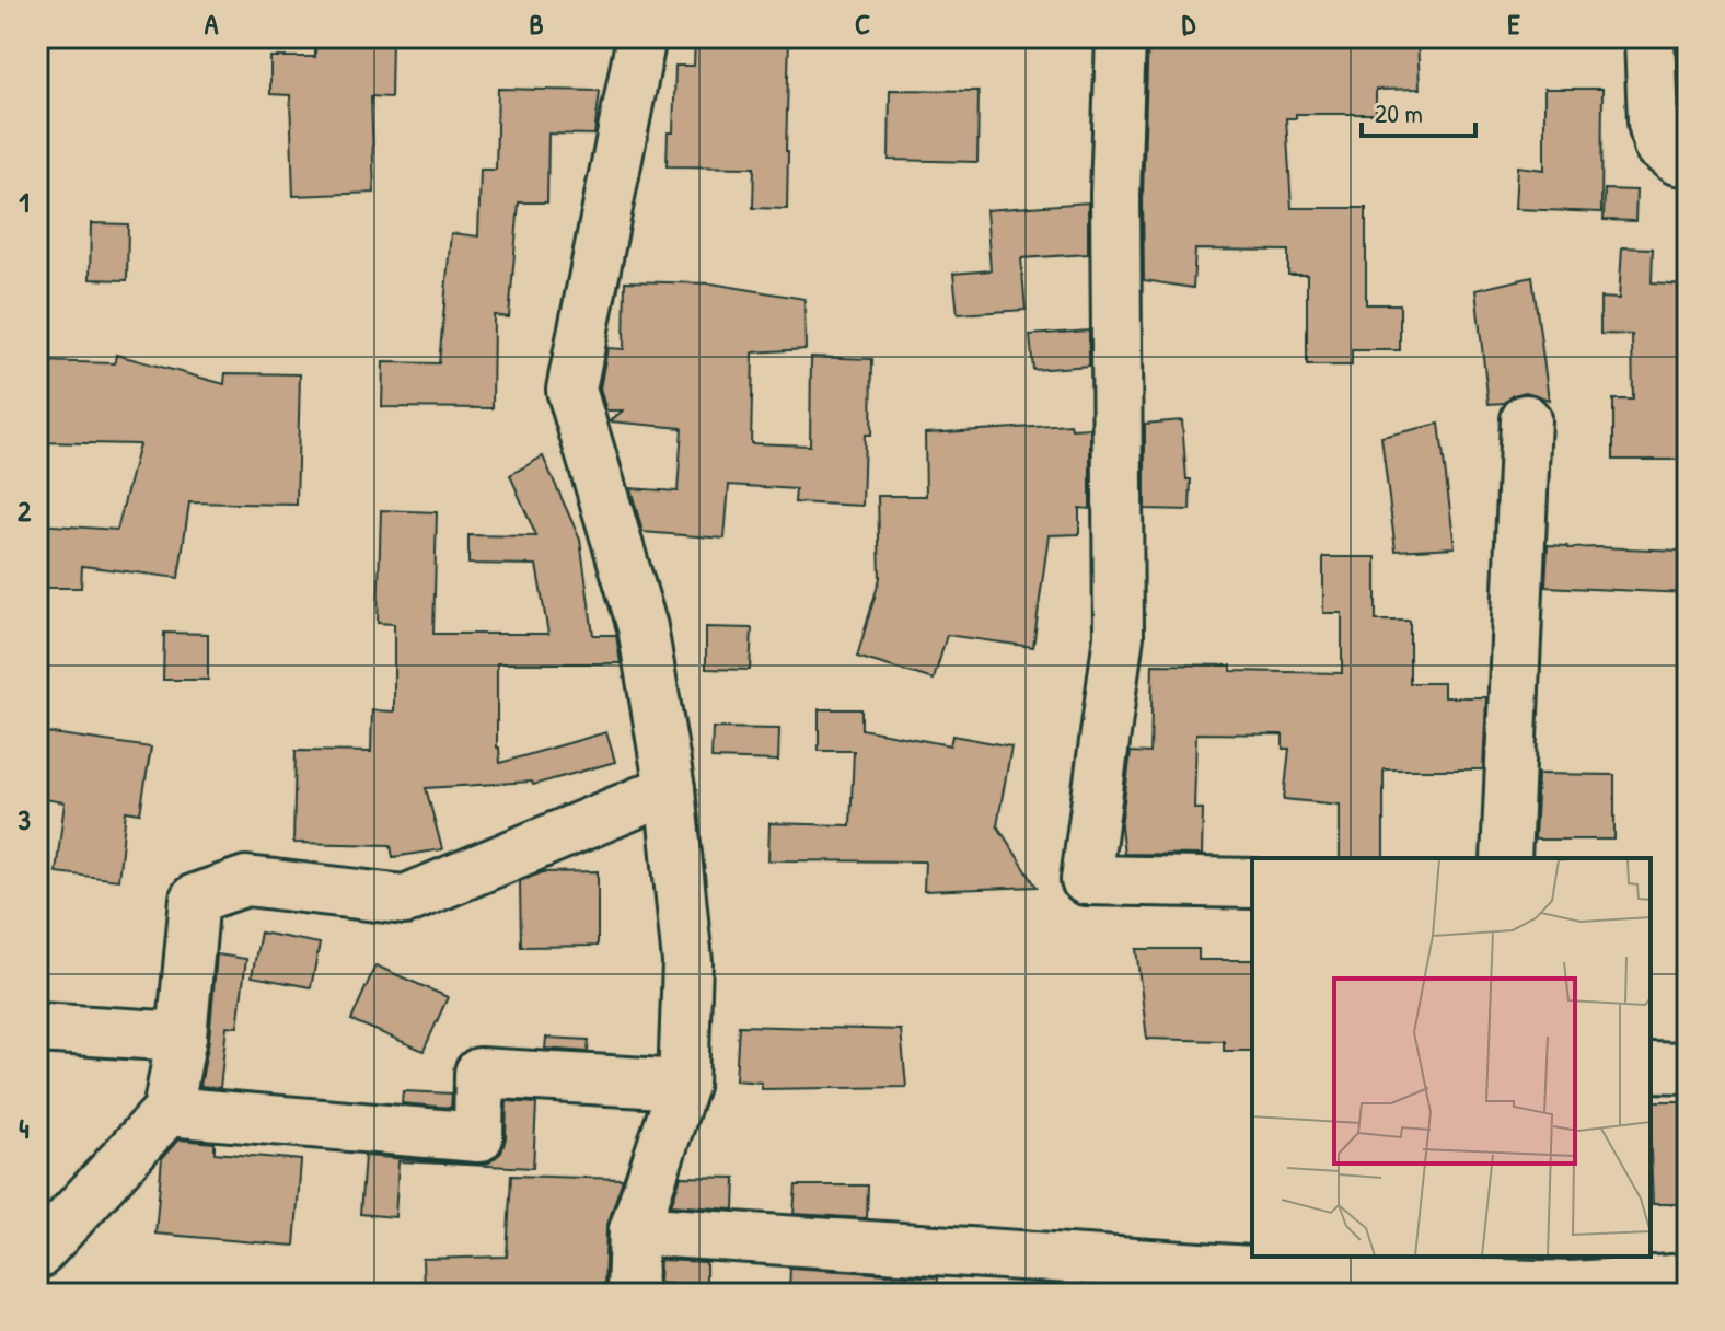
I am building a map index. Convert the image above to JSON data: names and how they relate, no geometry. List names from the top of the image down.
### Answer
{
  "scale_bar": "20 m",
  "grid": {
    "columns": [
      "A",
      "B",
      "C",
      "D",
      "E"
    ],
    "rows": [
      "1",
      "2",
      "3",
      "4"
    ]
  }
}
